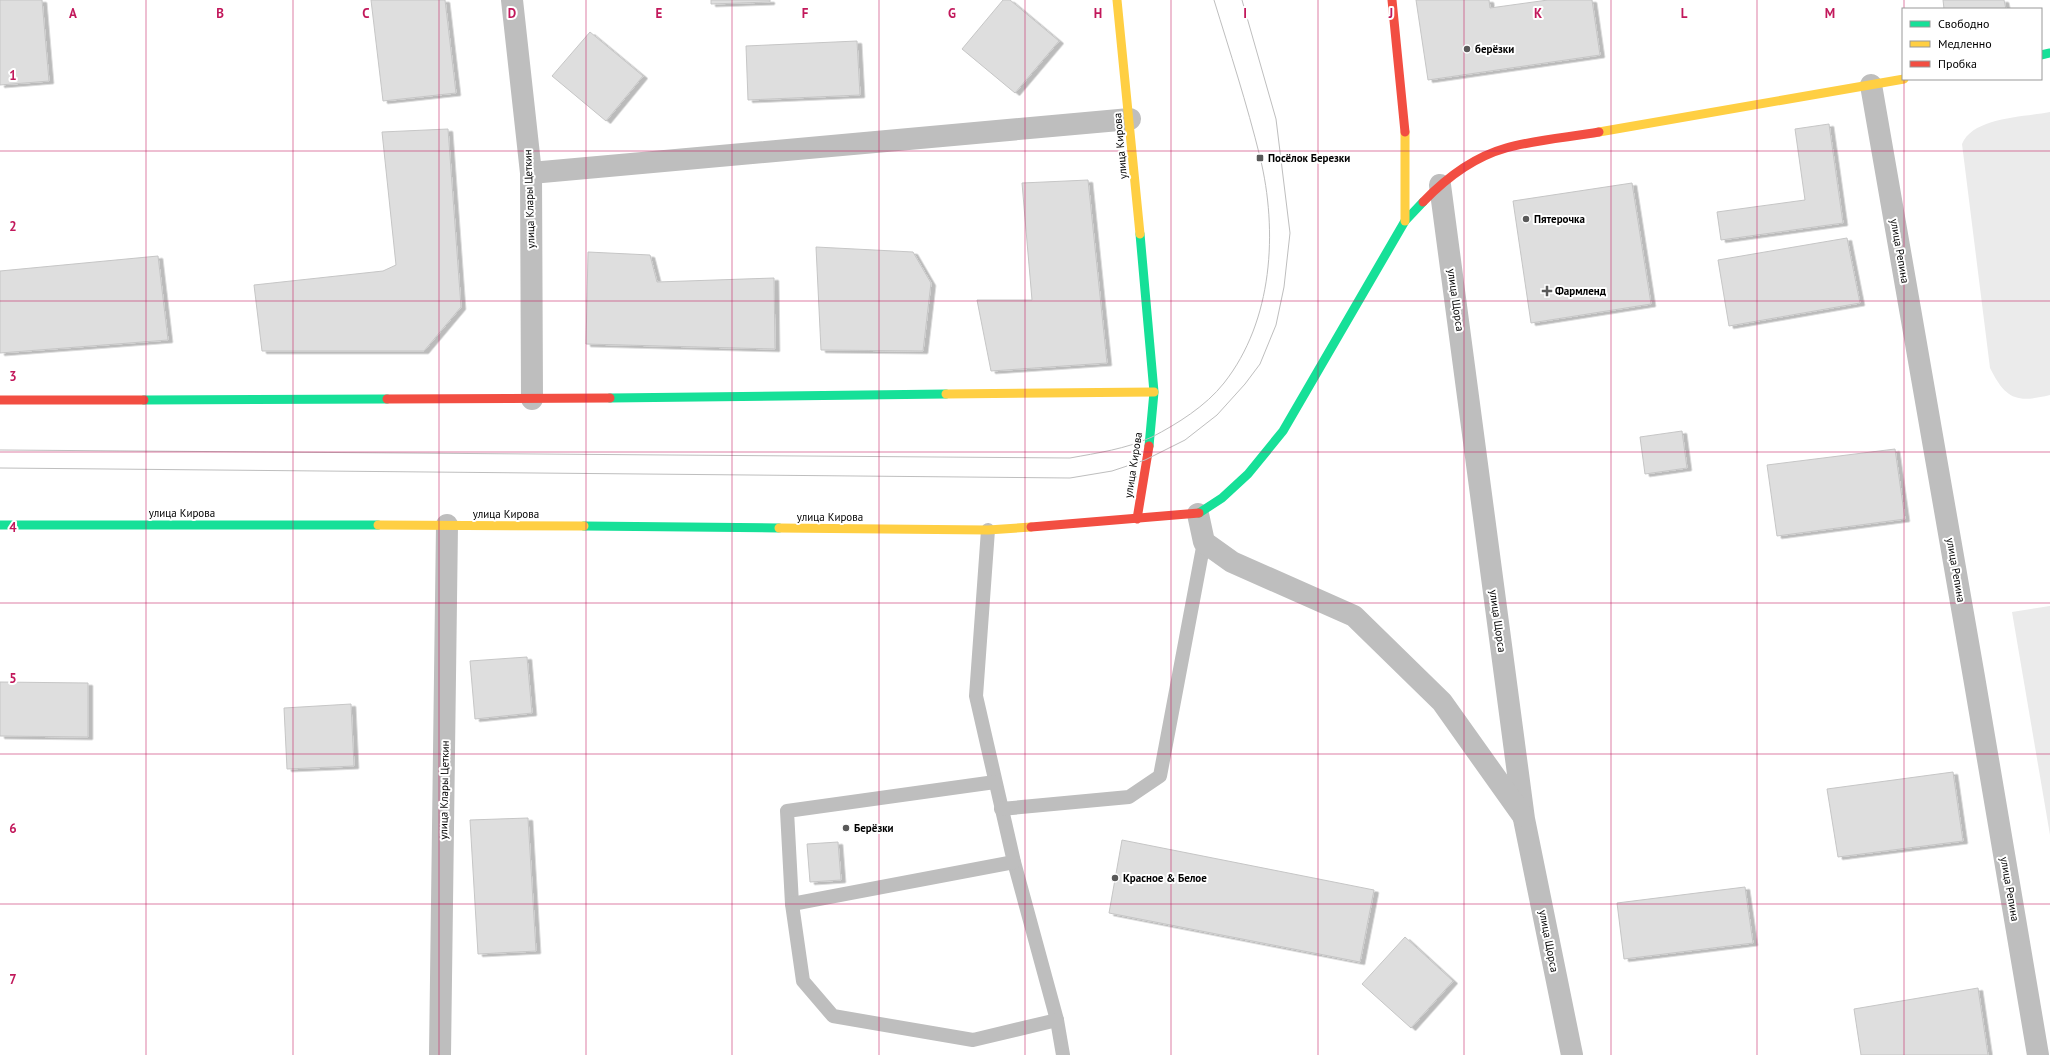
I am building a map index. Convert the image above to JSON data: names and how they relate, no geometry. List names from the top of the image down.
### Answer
{
  "streets": {
    "street": [
      "улица Кирова",
      "улица Клары Цеткин",
      "улица Репина",
      "улица Щорса"
    ]
  },
  "crossings": [
    ["улица Кирова", "улица Клары Цеткин"]
  ],
  "places": {
    "other": [
      "берёзки",
      "Пятерочка",
      "Берёзки",
      "Красное & Белое"
    ],
    "transit": ["Посёлок Березки"],
    "health": ["Фармленд"]
  },
  "legend": ["Свободно", "Медленно", "Пробка"],
  "grid": {
    "columns": [
      "A",
      "B",
      "C",
      "D",
      "E",
      "F",
      "G",
      "H",
      "I",
      "J",
      "K",
      "L",
      "M"
    ],
    "rows": [
      "1",
      "2",
      "3",
      "4",
      "5",
      "6",
      "7"
    ]
  }
}
